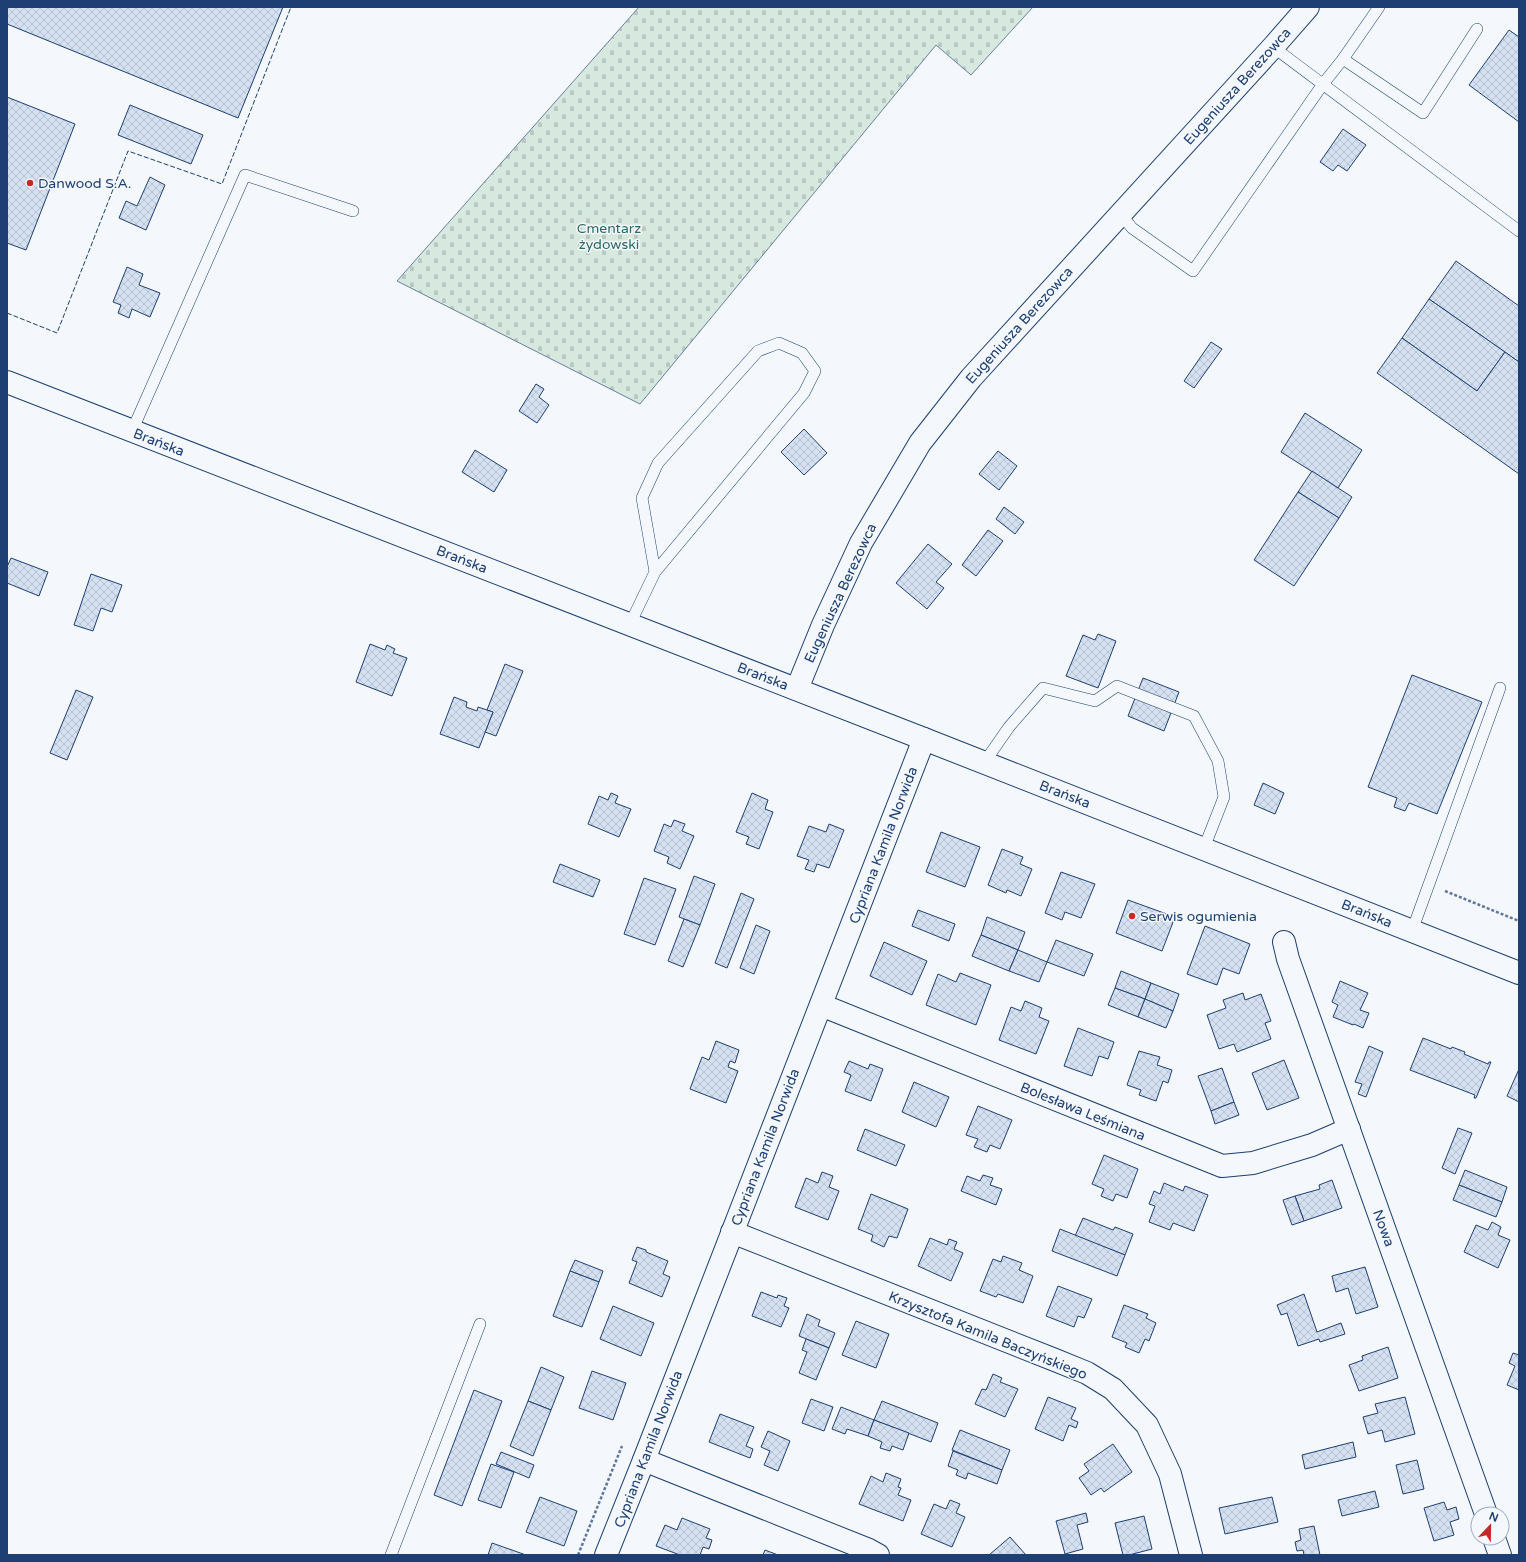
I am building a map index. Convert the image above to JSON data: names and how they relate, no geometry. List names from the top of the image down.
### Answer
{
  "streets": {
    "street": [
      "Eugeniusza Berezowca",
      "Brańska",
      "Cypriana Kamila Norwida",
      "Bolesława Leśmiana",
      "Nowa",
      "Krzysztofa Kamila Baczyńskiego"
    ]
  },
  "crossings": [
    ["Eugeniusza Berezowca", "Brańska"],
    ["Brańska", "Cypriana Kamila Norwida"],
    ["Cypriana Kamila Norwida", "Bolesława Leśmiana"],
    ["Cypriana Kamila Norwida", "Krzysztofa Kamila Baczyńskiego"],
    ["Bolesława Leśmiana", "Nowa"]
  ],
  "parks": ["Cmentarz żydowski"],
  "places": ["Danwood S.A.", "Serwis ogumienia"],
  "north": "top"
}
